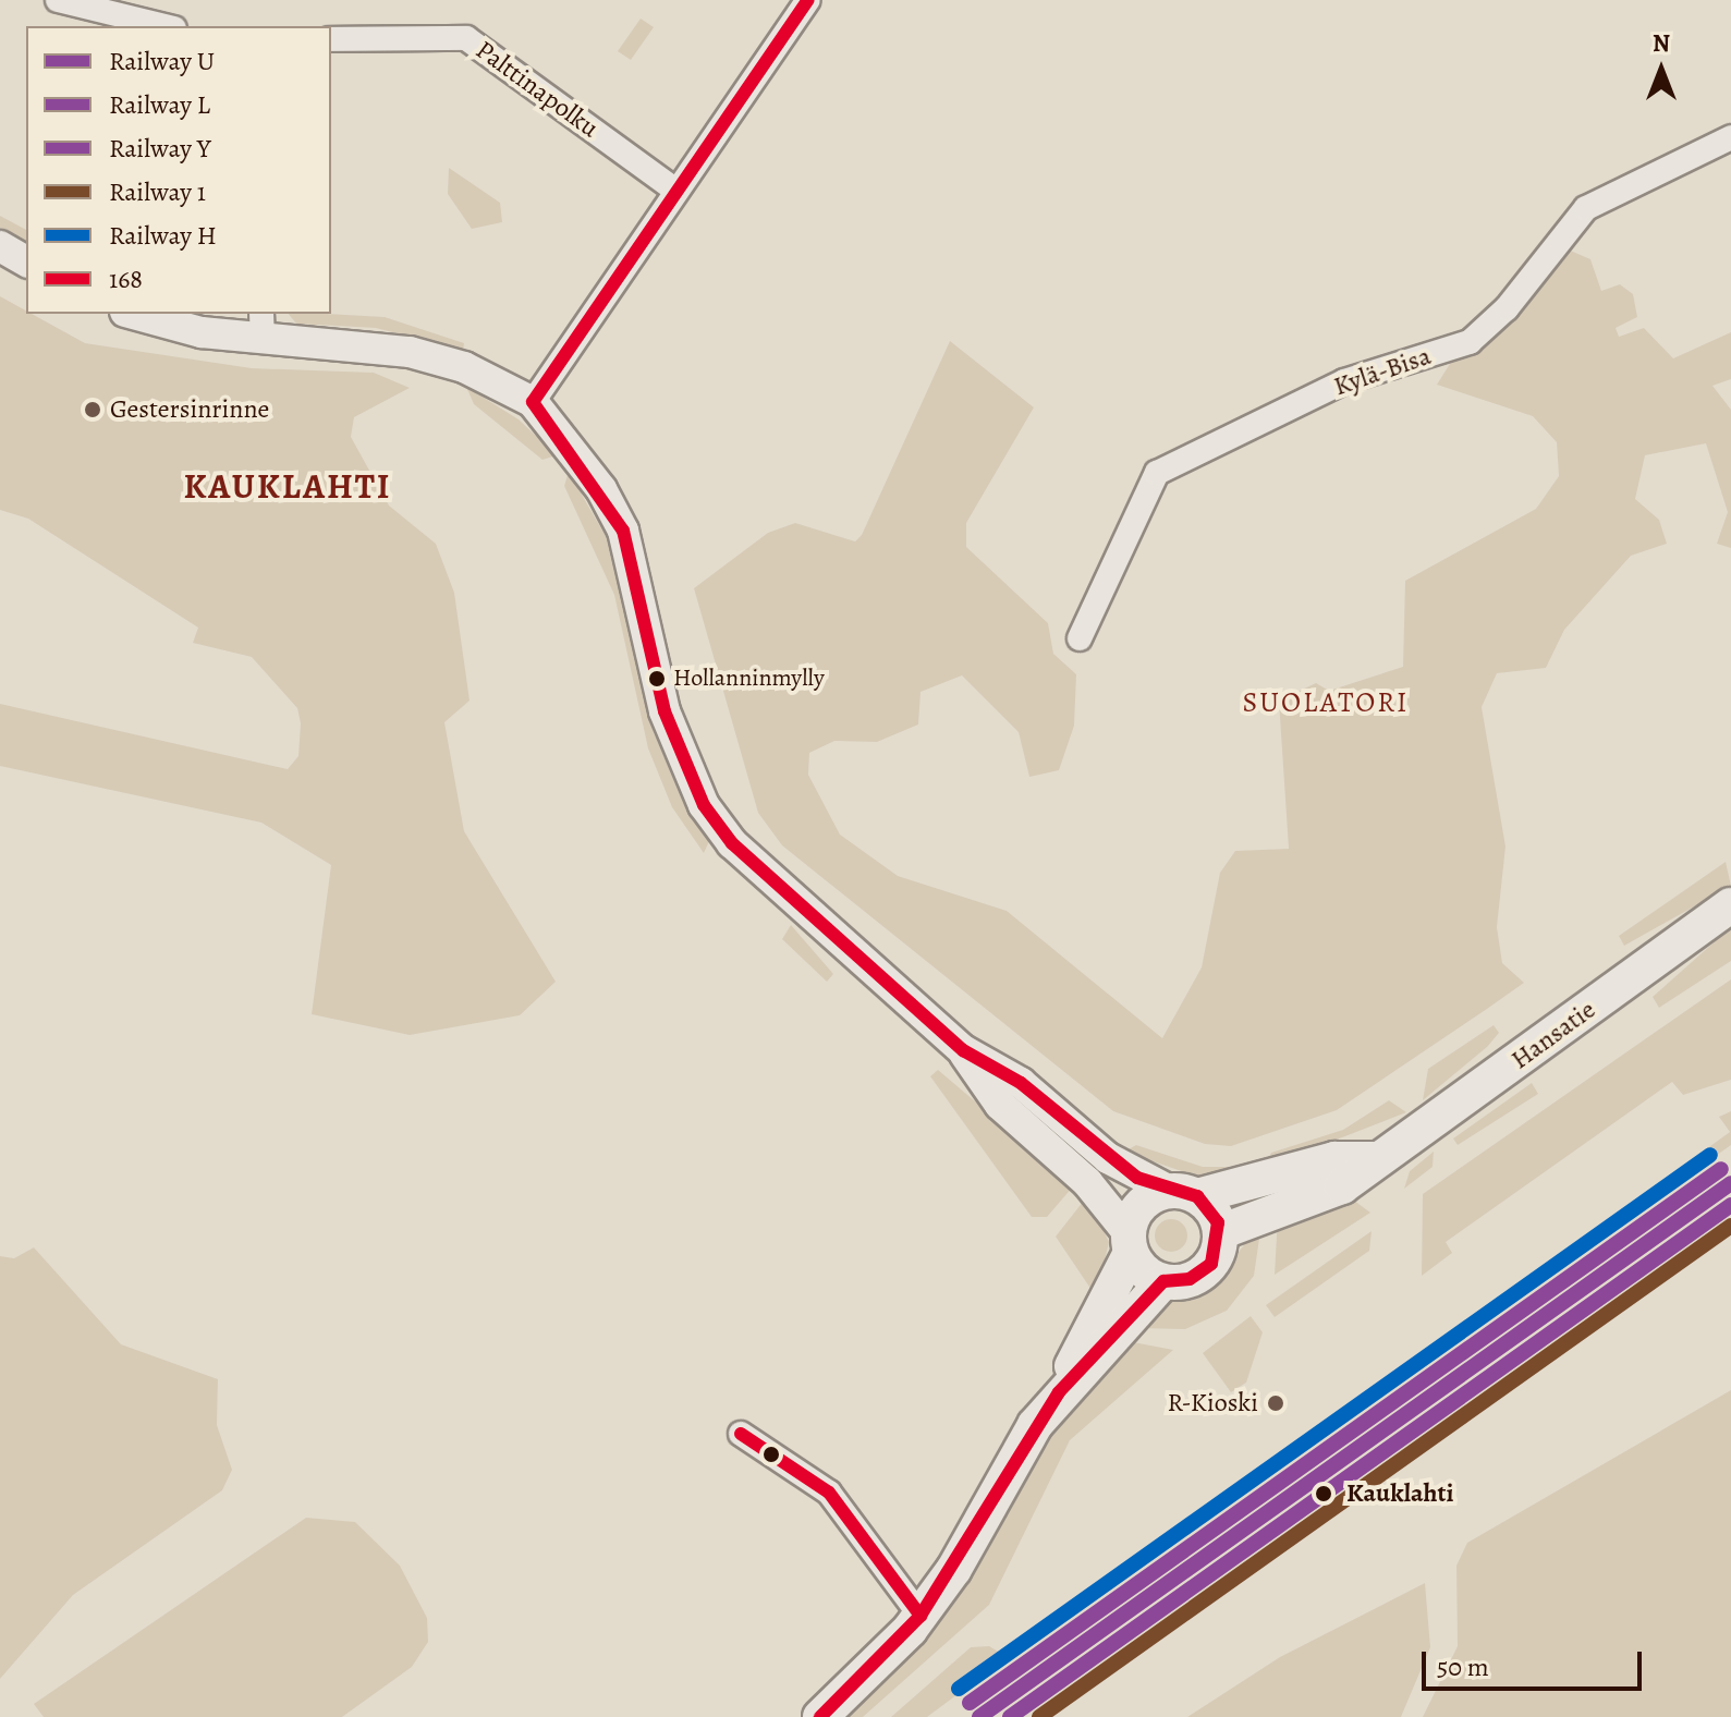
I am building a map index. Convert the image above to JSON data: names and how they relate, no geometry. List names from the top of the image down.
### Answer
{
  "streets": {
    "main road": ["Hansatie"],
    "street": ["Palttinapolku", "Kylä-Bisa"]
  },
  "districts": ["KAUKLAHTI", "SUOLATORI"],
  "places": [
    "Gestersinrinne",
    "Hollanninmylly",
    "R-Kioski",
    "Kauklahti"
  ],
  "lines": [
    "transit line 168",
    "rail line H",
    "rail line Y",
    "rail line U",
    "rail line L",
    "rail line 1"
  ],
  "legend": [
    "Railway U",
    "Railway L",
    "Railway Y",
    "Railway 1",
    "Railway H",
    "168"
  ],
  "scale_bar": "50 m",
  "north": "top"
}
